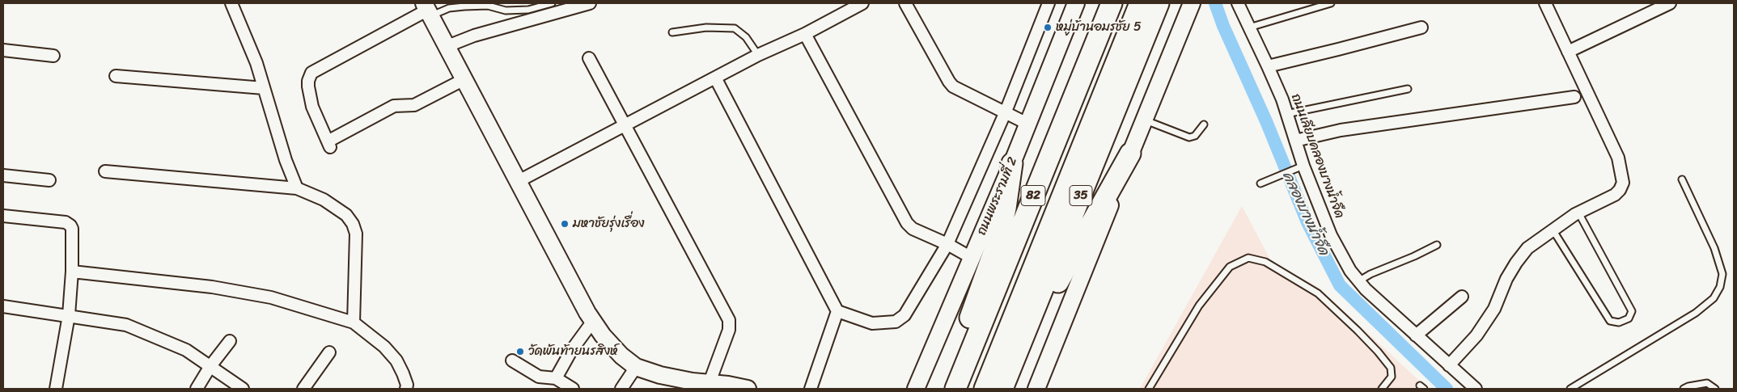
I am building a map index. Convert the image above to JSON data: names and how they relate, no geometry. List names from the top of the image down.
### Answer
{
  "streets": {
    "highway": ["82", "35"],
    "main road": ["ถนนพระรามที่ 2"],
    "street": ["ถนนเลียบคลองบางน้ำจืด"]
  },
  "water": ["คลองบางน้ำจืด"],
  "places": ["หมู่บ้านอมรชัย 5", "มหาชัยรุ่งเรื่อง", "วัดพันท้ายนรสิงห์"]
}
